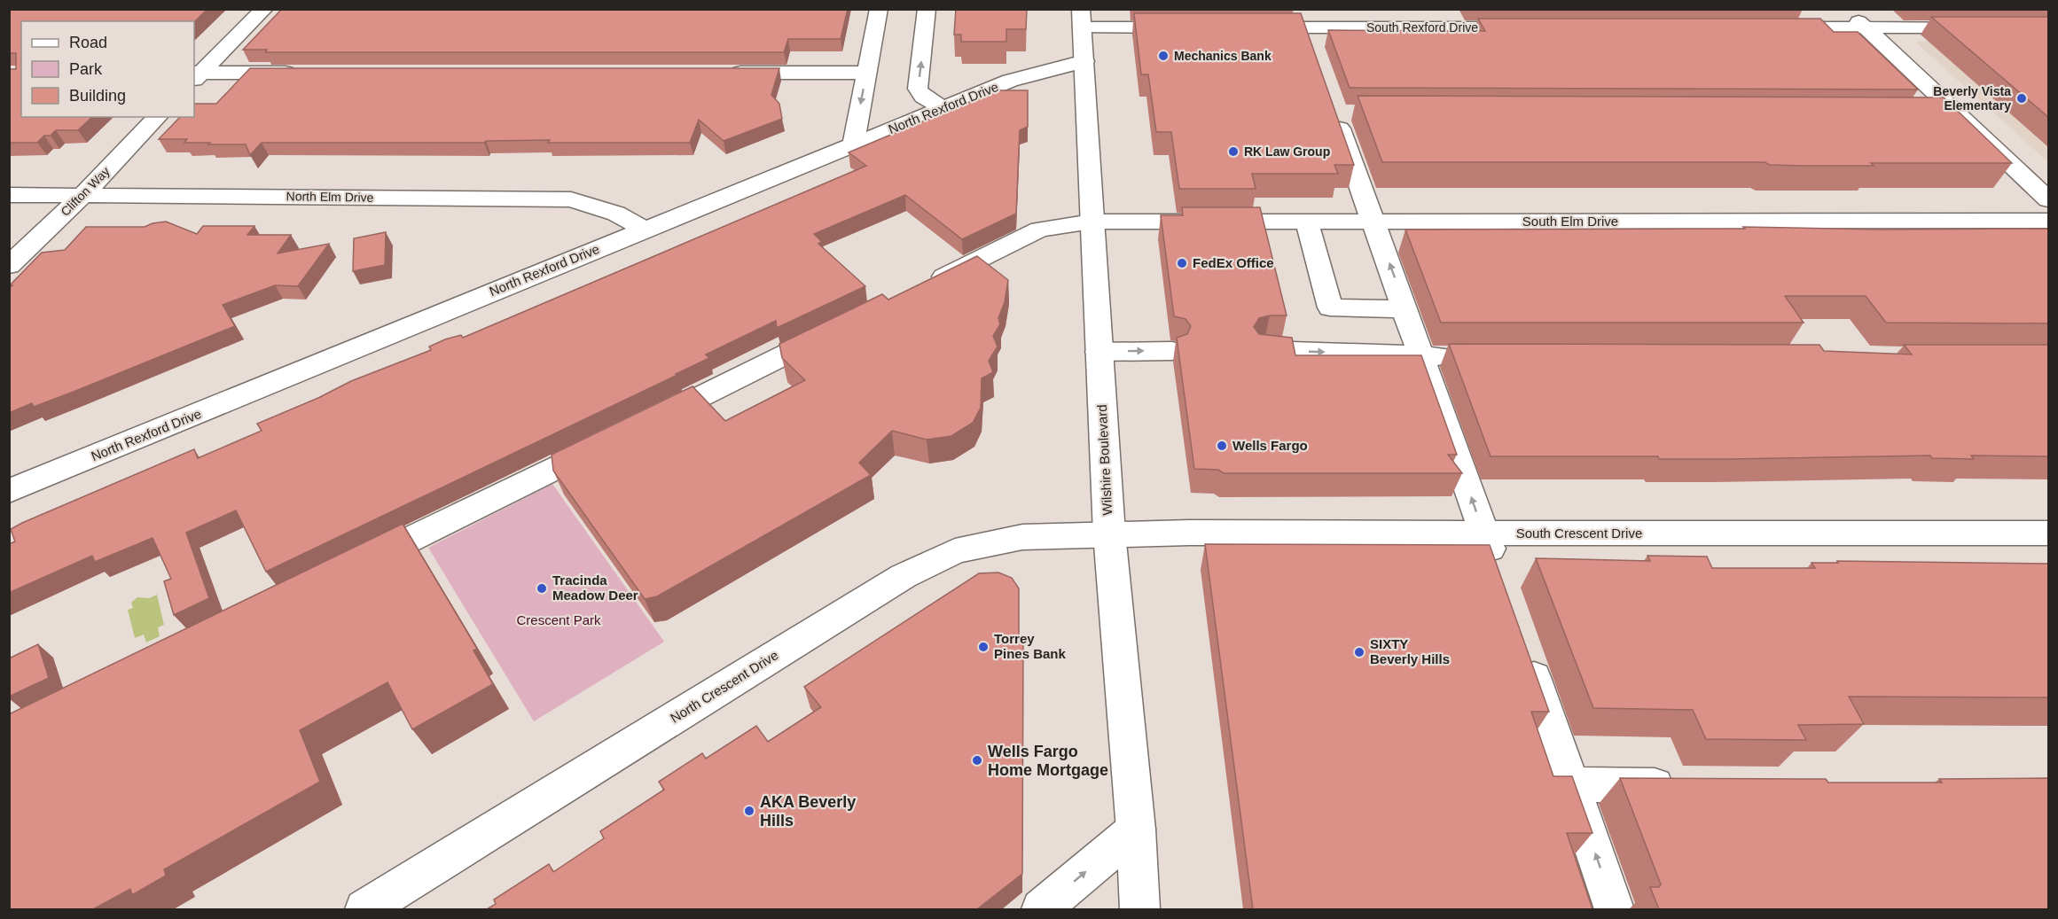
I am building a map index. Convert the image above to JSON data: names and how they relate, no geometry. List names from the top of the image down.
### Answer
{
  "streets": {
    "street": [
      "South Rexford Drive",
      "North Rexford Drive",
      "Clifton Way",
      "North Elm Drive",
      "South Elm Drive",
      "Wilshire Boulevard",
      "South Crescent Drive",
      "North Crescent Drive"
    ]
  },
  "crossings": [
    ["North Rexford Drive", "North Elm Drive"],
    ["North Rexford Drive", "Wilshire Boulevard"],
    ["Clifton Way", "North Elm Drive"],
    ["South Elm Drive", "Wilshire Boulevard"],
    ["Wilshire Boulevard", "South Crescent Drive"],
    ["Wilshire Boulevard", "North Crescent Drive"],
    ["South Crescent Drive", "North Crescent Drive"]
  ],
  "parks": ["Crescent Park"],
  "places": [
    "Mechanics Bank",
    "Beverly Vista Elementary",
    "RK Law Group",
    "FedEx Office",
    "Wells Fargo",
    "Tracinda Meadow Deer",
    "Torrey Pines Bank",
    "SIXTY Beverly Hills",
    "Wells Fargo Home Mortgage",
    "AKA Beverly Hills"
  ],
  "legend": ["Road", "Park", "Building"]
}
